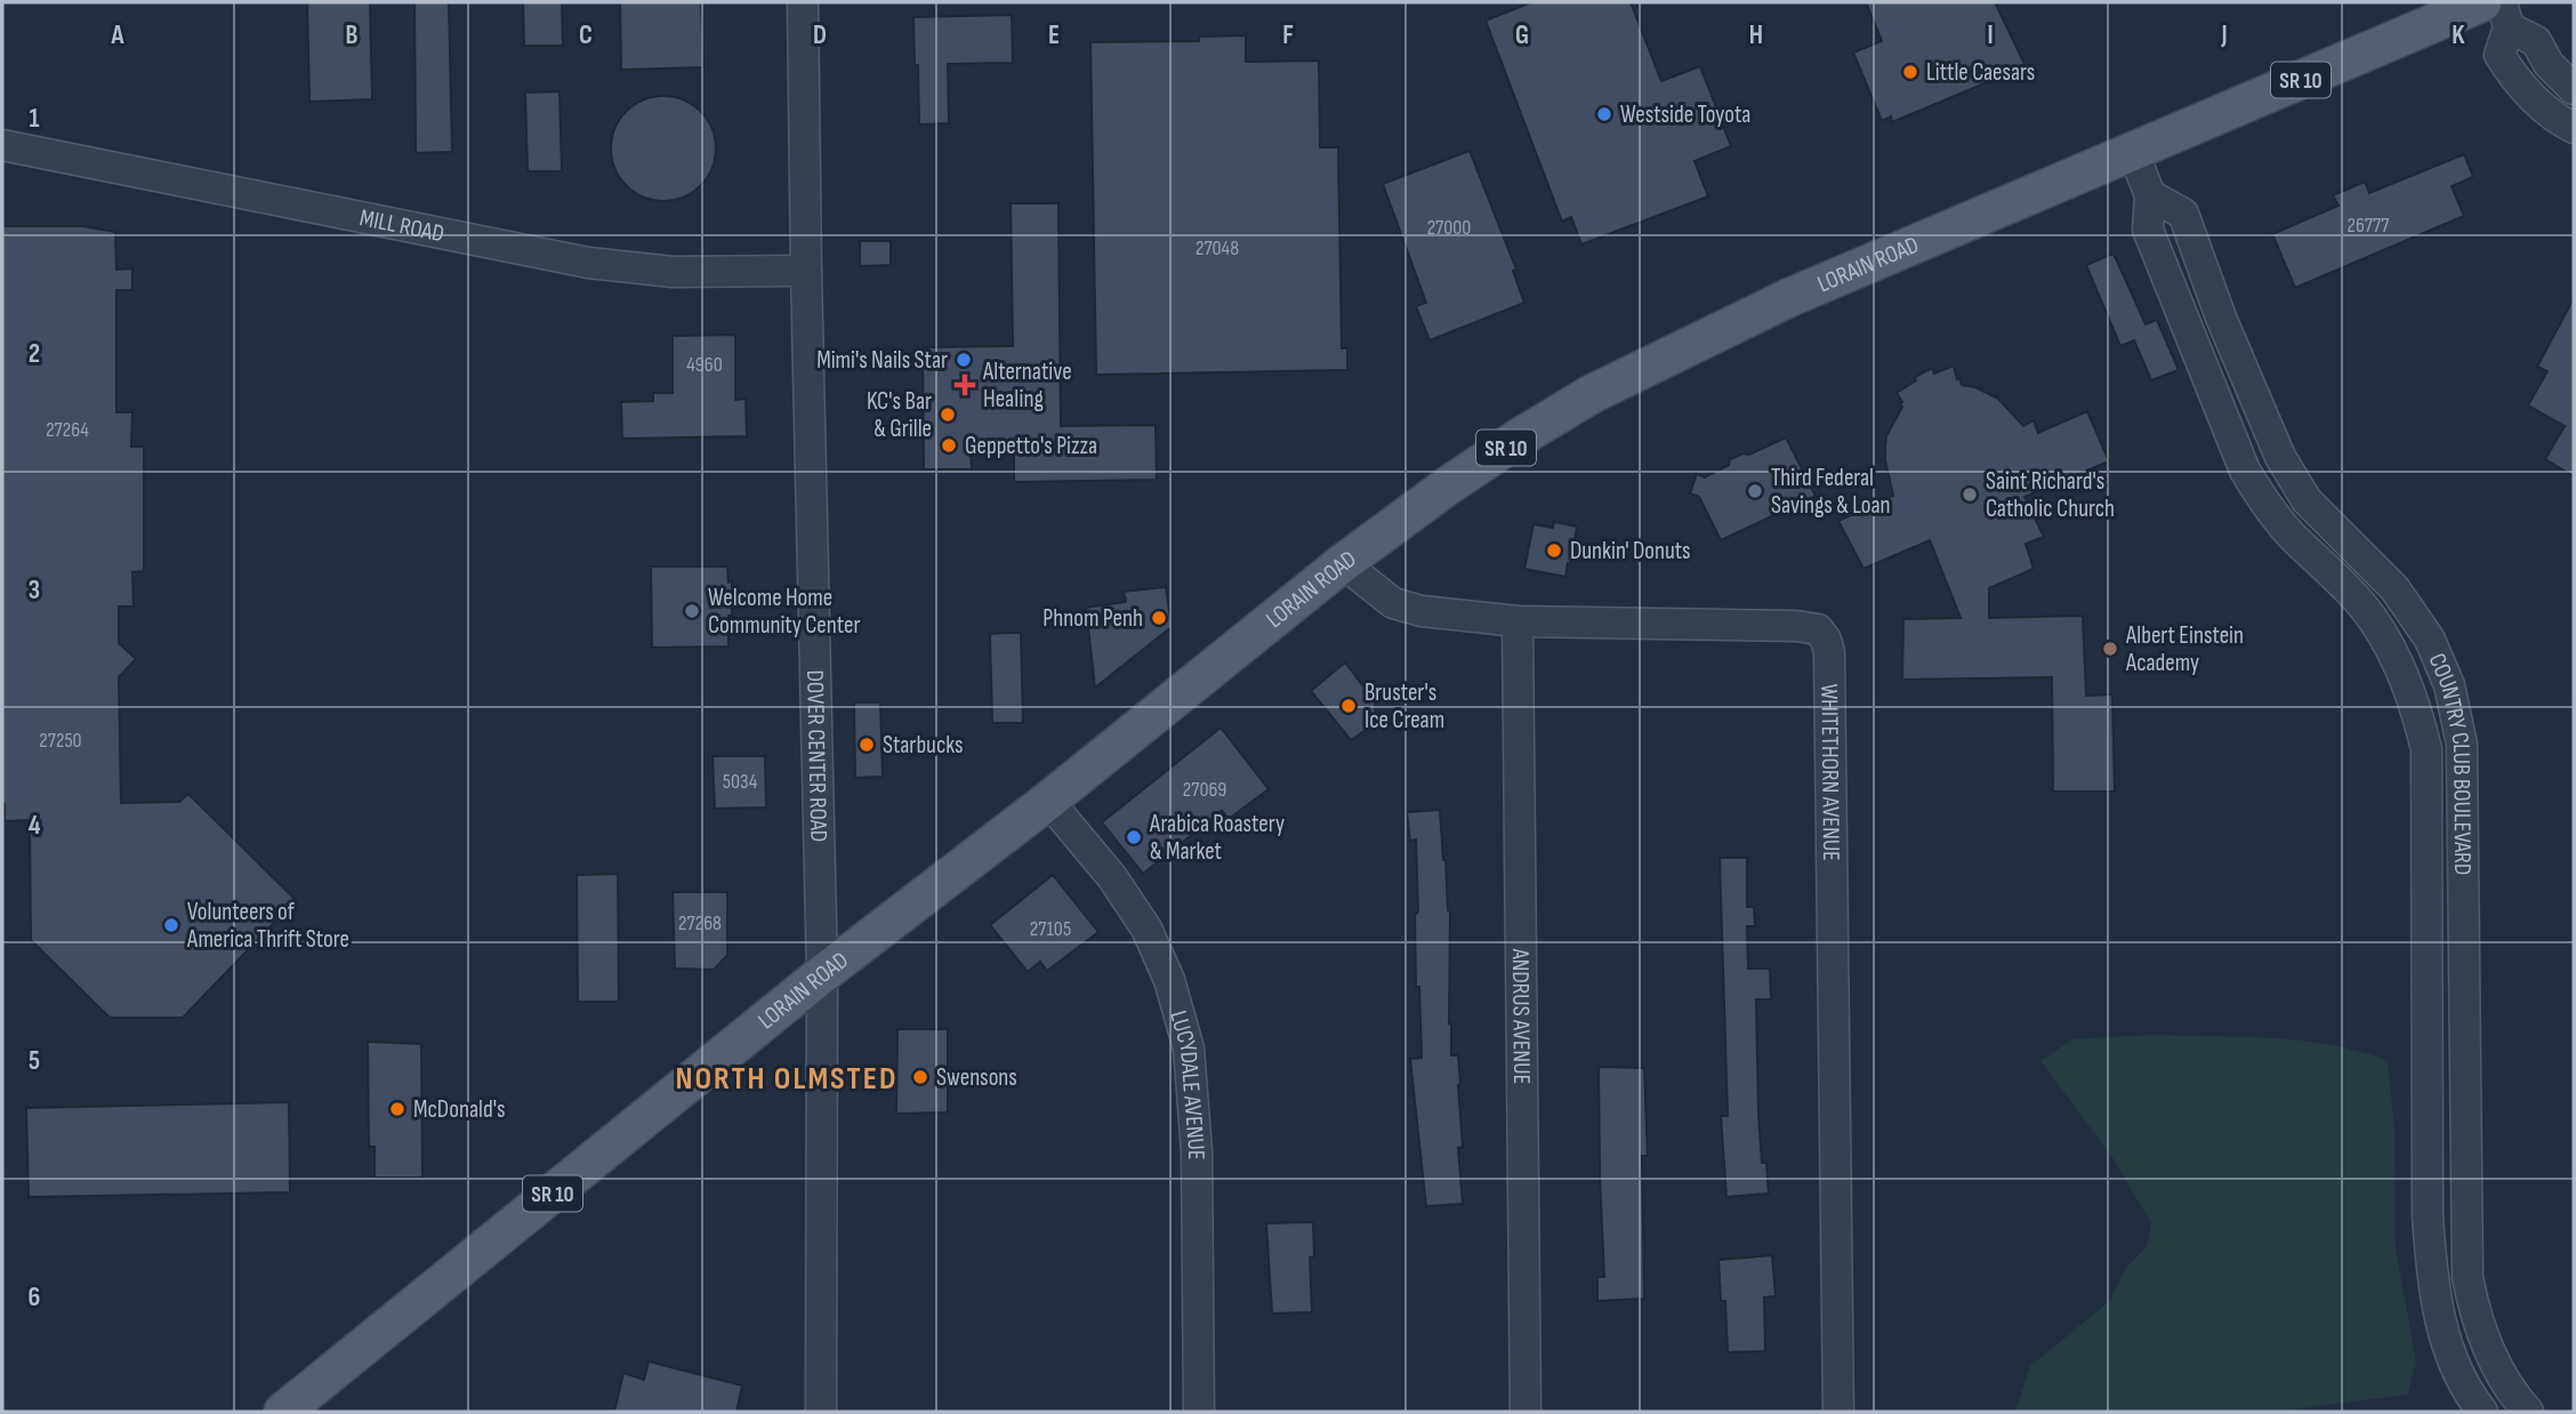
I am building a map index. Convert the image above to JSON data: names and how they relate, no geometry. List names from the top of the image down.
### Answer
{
  "streets": {
    "main road": ["SR 10", "LORAIN ROAD"],
    "street": [
      "MILL ROAD",
      "DOVER CENTER ROAD",
      "COUNTRY CLUB BOULEVARD",
      "WHITETHORN AVENUE",
      "ANDRUS AVENUE",
      "LUCYDALE AVENUE"
    ]
  },
  "crossings": [
    ["MILL ROAD", "DOVER CENTER ROAD"],
    ["LORAIN ROAD", "DOVER CENTER ROAD"],
    ["LORAIN ROAD", "COUNTRY CLUB BOULEVARD"],
    ["LORAIN ROAD", "WHITETHORN AVENUE"],
    ["LORAIN ROAD", "LUCYDALE AVENUE"],
    ["WHITETHORN AVENUE", "ANDRUS AVENUE"]
  ],
  "districts": ["NORTH OLMSTED"],
  "places": {
    "other": [
      "Little Caesars",
      "Westside Toyota",
      "Mimi's Nails Star",
      "KC's Bar & Grille",
      "Geppetto's Pizza",
      "Third Federal Savings & Loan",
      "Saint Richard's Catholic Church",
      "Dunkin' Donuts",
      "Welcome Home Community Center",
      "Phnom Penh",
      "Albert Einstein Academy",
      "Bruster's Ice Cream",
      "Starbucks",
      "Arabica Roastery & Market",
      "Volunteers of America Thrift Store",
      "Swensons",
      "McDonald's"
    ],
    "health": ["Alternative Healing"]
  },
  "house_numbers": [
    "26777",
    "27000",
    "27048",
    "4960",
    "27264",
    "27250",
    "5034",
    "27069",
    "27268",
    "27105"
  ],
  "grid": {
    "columns": [
      "A",
      "B",
      "C",
      "D",
      "E",
      "F",
      "G",
      "H",
      "I",
      "J",
      "K"
    ],
    "rows": [
      "1",
      "2",
      "3",
      "4",
      "5",
      "6"
    ]
  }
}
